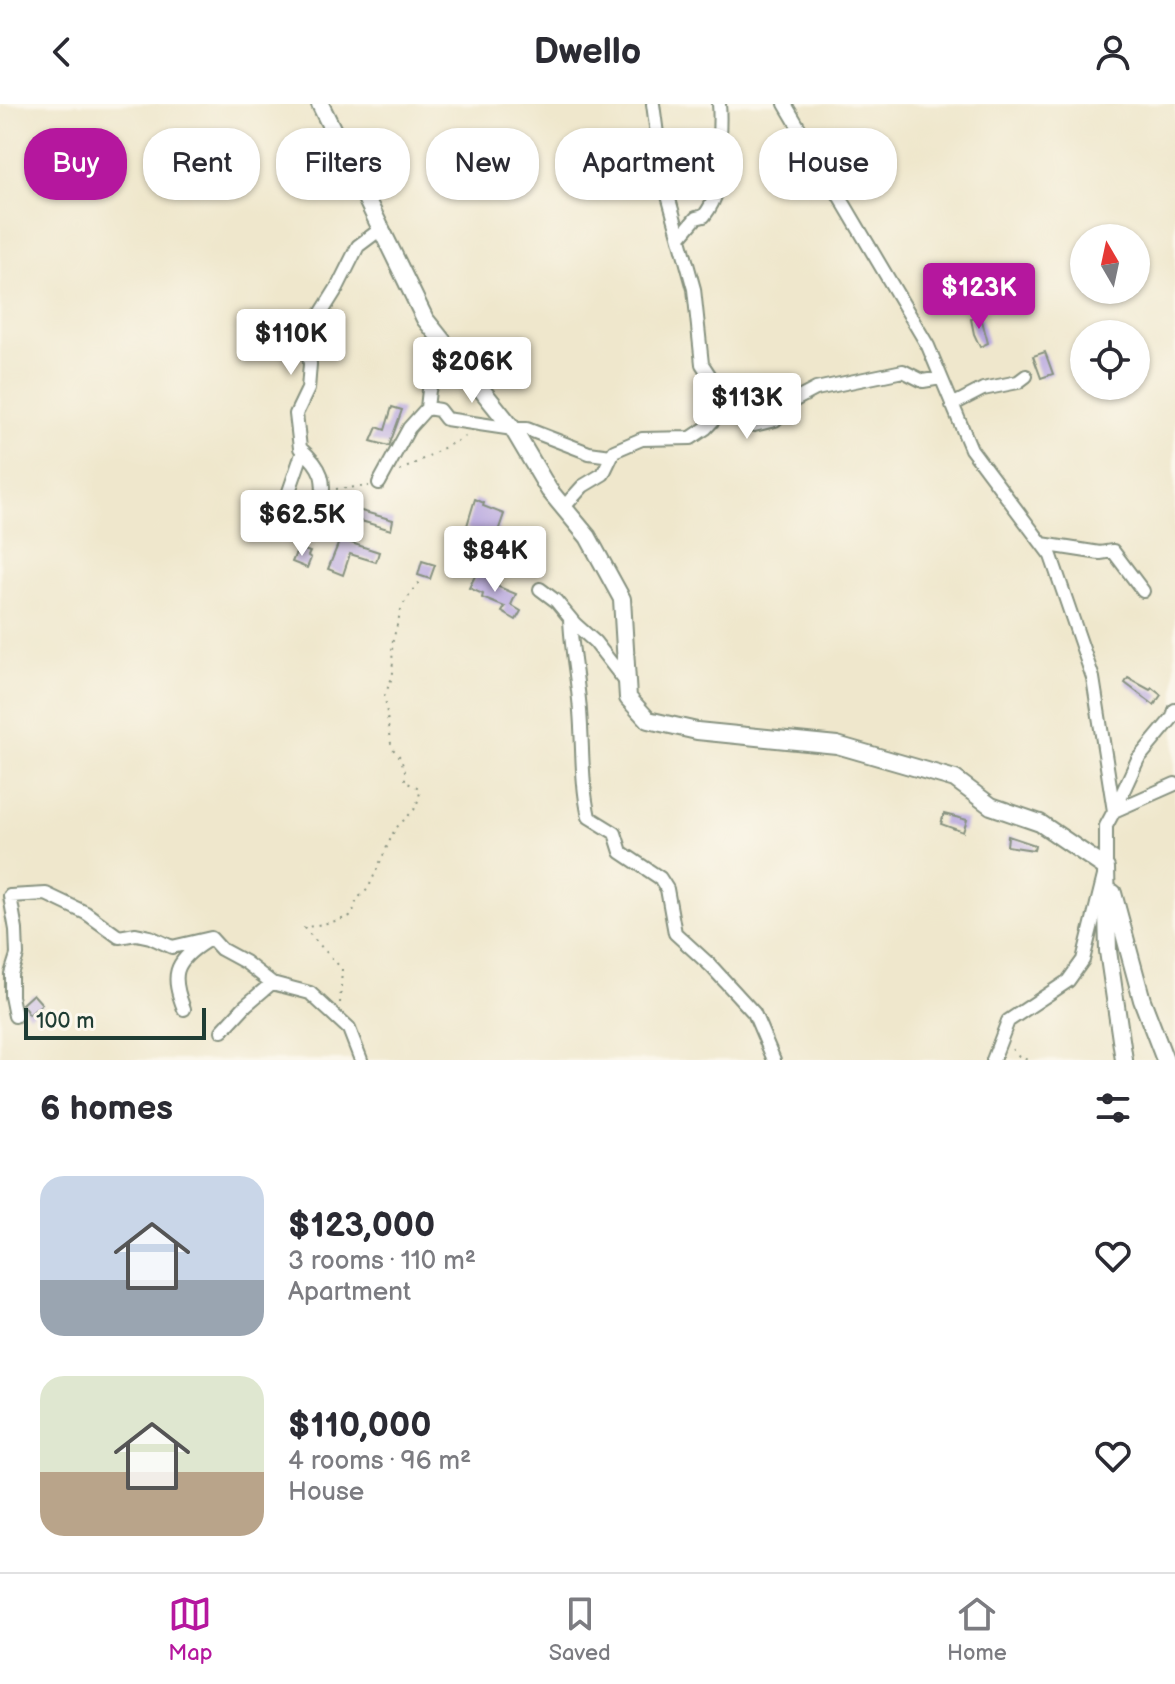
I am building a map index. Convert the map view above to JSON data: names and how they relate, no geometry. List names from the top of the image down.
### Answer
{
  "scale_bar": "100 m",
  "north": "top",
  "page": {
    "header": "Dwello",
    "chip": [
      "Buy",
      "Rent",
      "Filters",
      "New",
      "Apartment",
      "House"
    ],
    "price": [
      "$123K",
      "$110K",
      "$206K",
      "$113K",
      "$62.5K",
      "$84K"
    ],
    "scale": "100 m",
    "heading": "6 homes",
    "list": [
      {
        "name": "$123,000",
        "note": "3 rooms · 110 m² · Apartment"
      },
      {
        "name": "$110,000",
        "note": "4 rooms · 96 m² · House"
      }
    ],
    "tabs": ["Map", "Saved", "Home"]
  }
}
